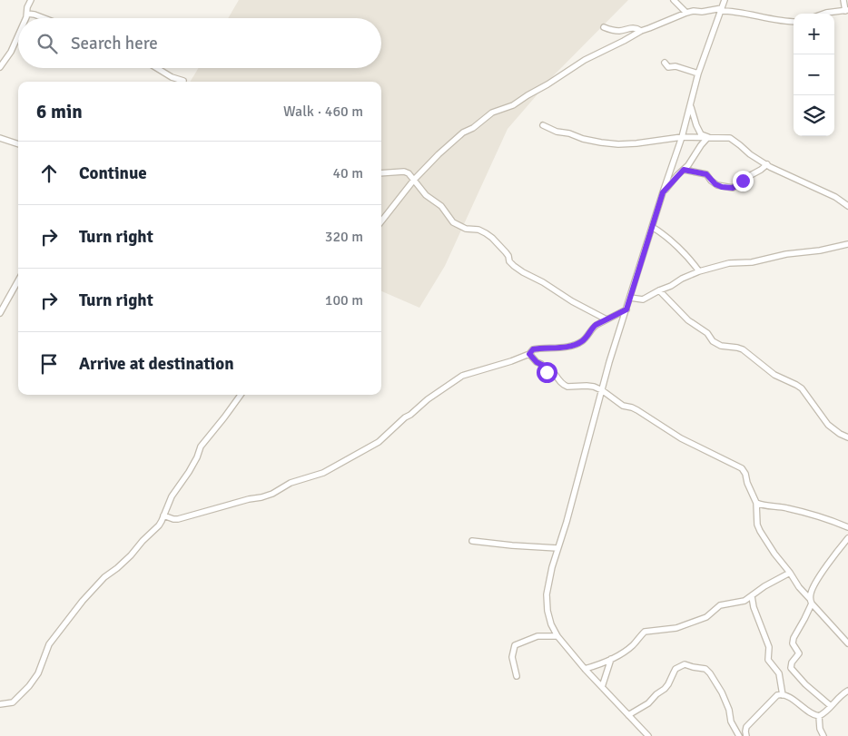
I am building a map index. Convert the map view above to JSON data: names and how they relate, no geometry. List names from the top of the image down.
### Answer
{
  "page": {
    "map_buttons": ["+", "−"],
    "search": "Search here",
    "heading": ["6 min", "Walk · 460 m"],
    "list": [
      ["Continue", "40 m"],
      ["Turn right", "320 m"],
      ["Turn right", "100 m"],
      "Arrive at destination"
    ]
  }
}
